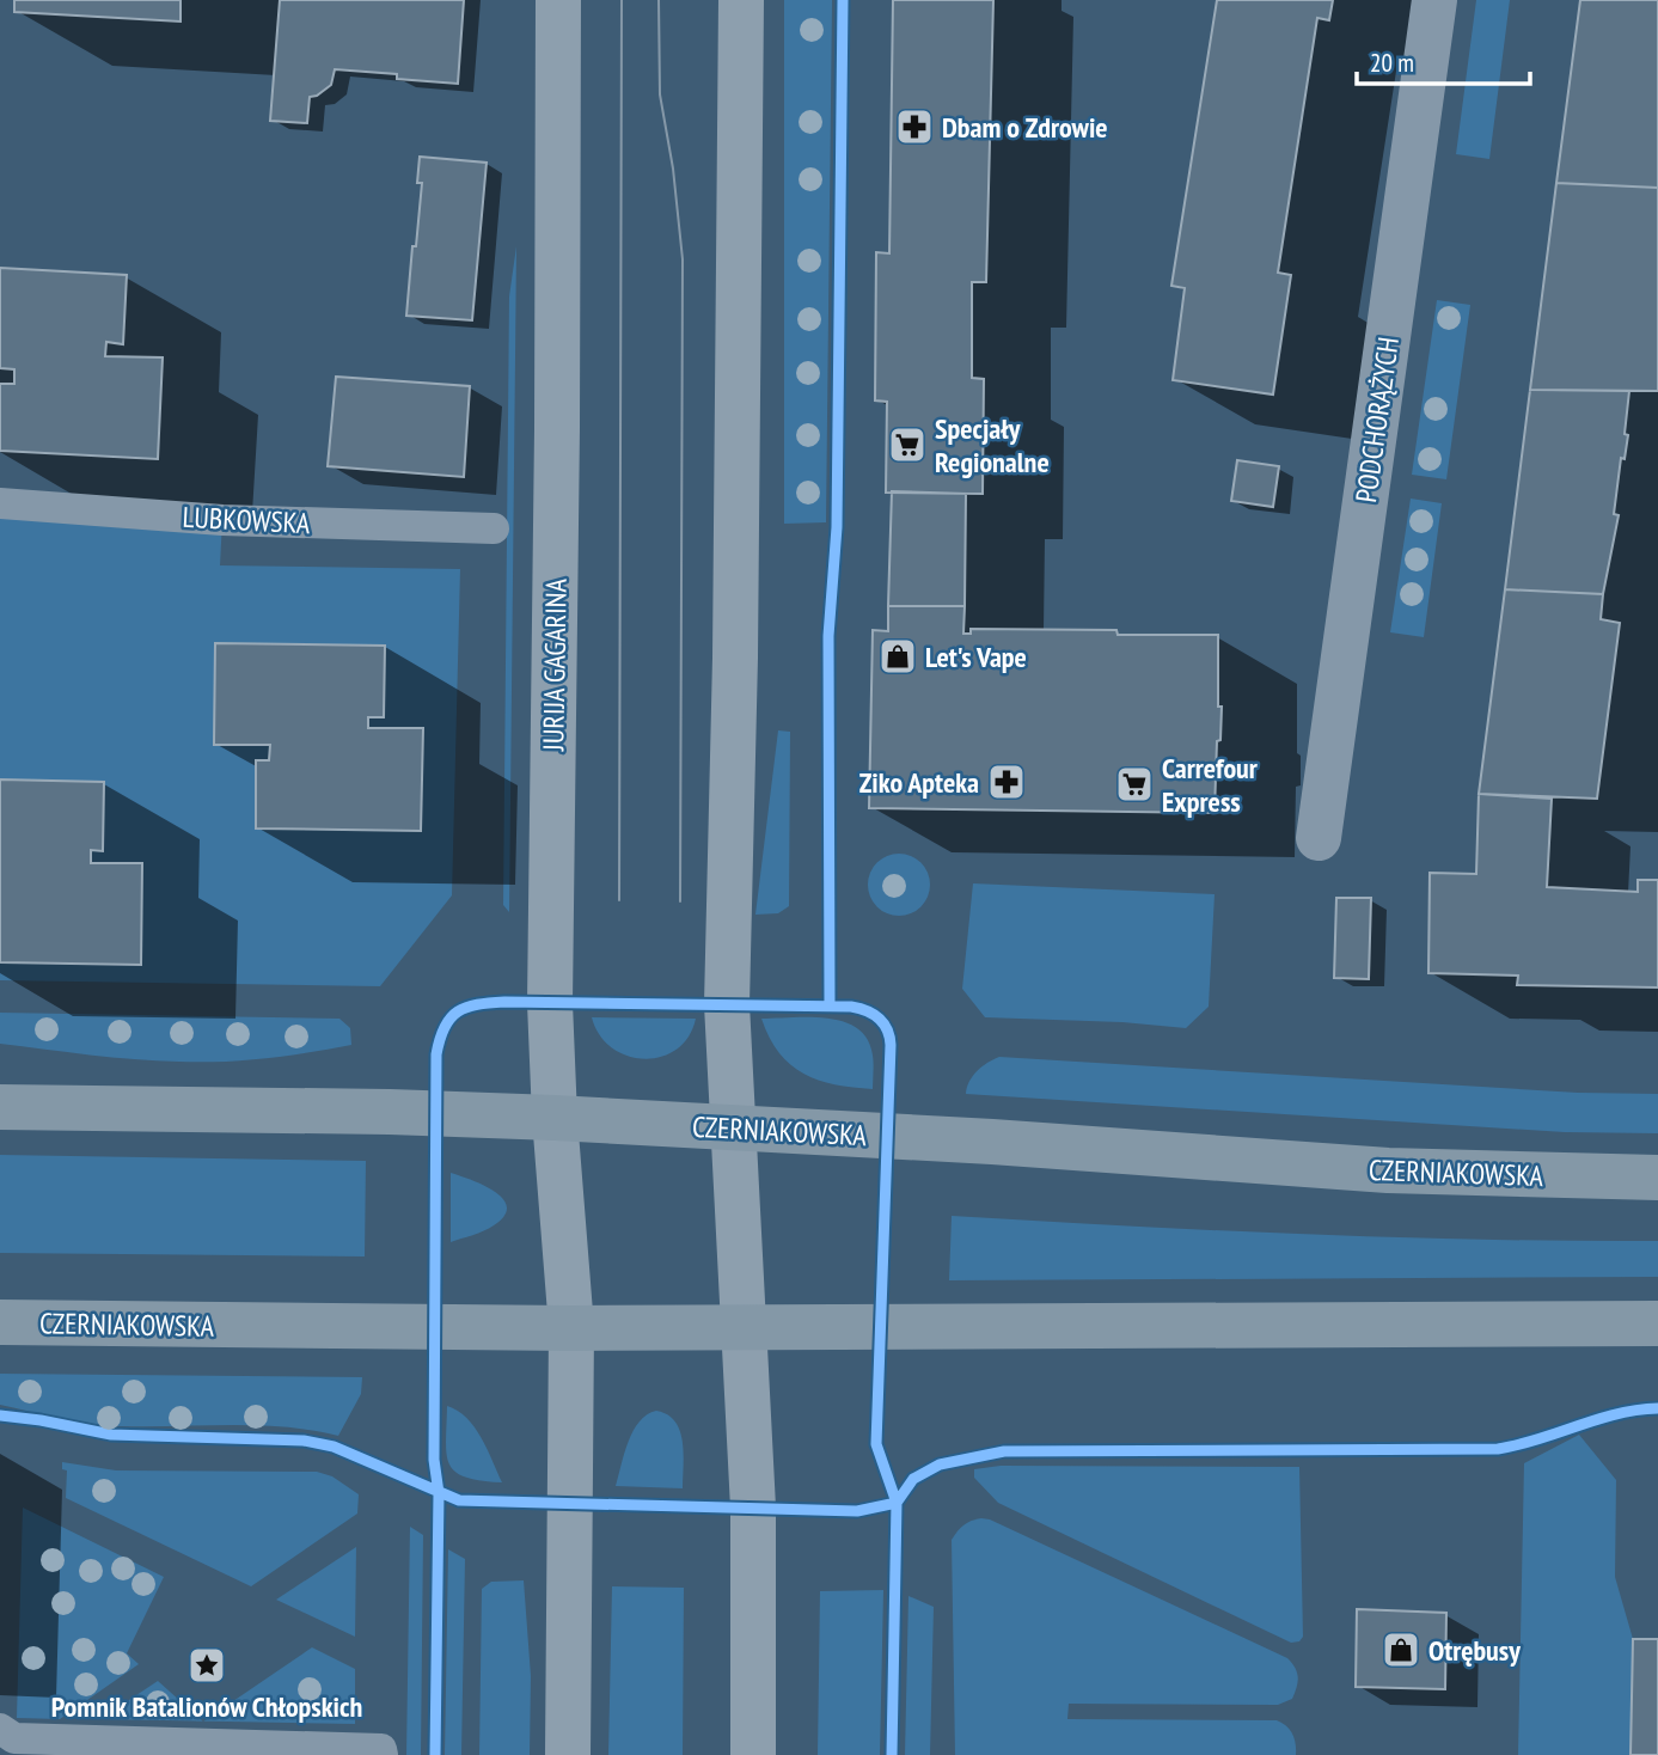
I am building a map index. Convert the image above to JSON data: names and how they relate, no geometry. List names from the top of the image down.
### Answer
{
  "streets": {
    "main road": ["JURIJA GAGARINA", "CZERNIAKOWSKA"],
    "street": ["PODCHORĄŻYCH"],
    "lane": ["LUBKOWSKA"]
  },
  "crossings": [
    ["JURIJA GAGARINA", "CZERNIAKOWSKA"]
  ],
  "places": {
    "pharmacy": ["Dbam o Zdrowie", "Ziko Apteka"],
    "supermarket": ["Specjały Regionalne", "Carrefour Express"],
    "shop": ["Let's Vape", "Otrębusy"],
    "place": ["Pomnik Batalionów Chłopskich"]
  },
  "scale_bar": "20 m"
}
